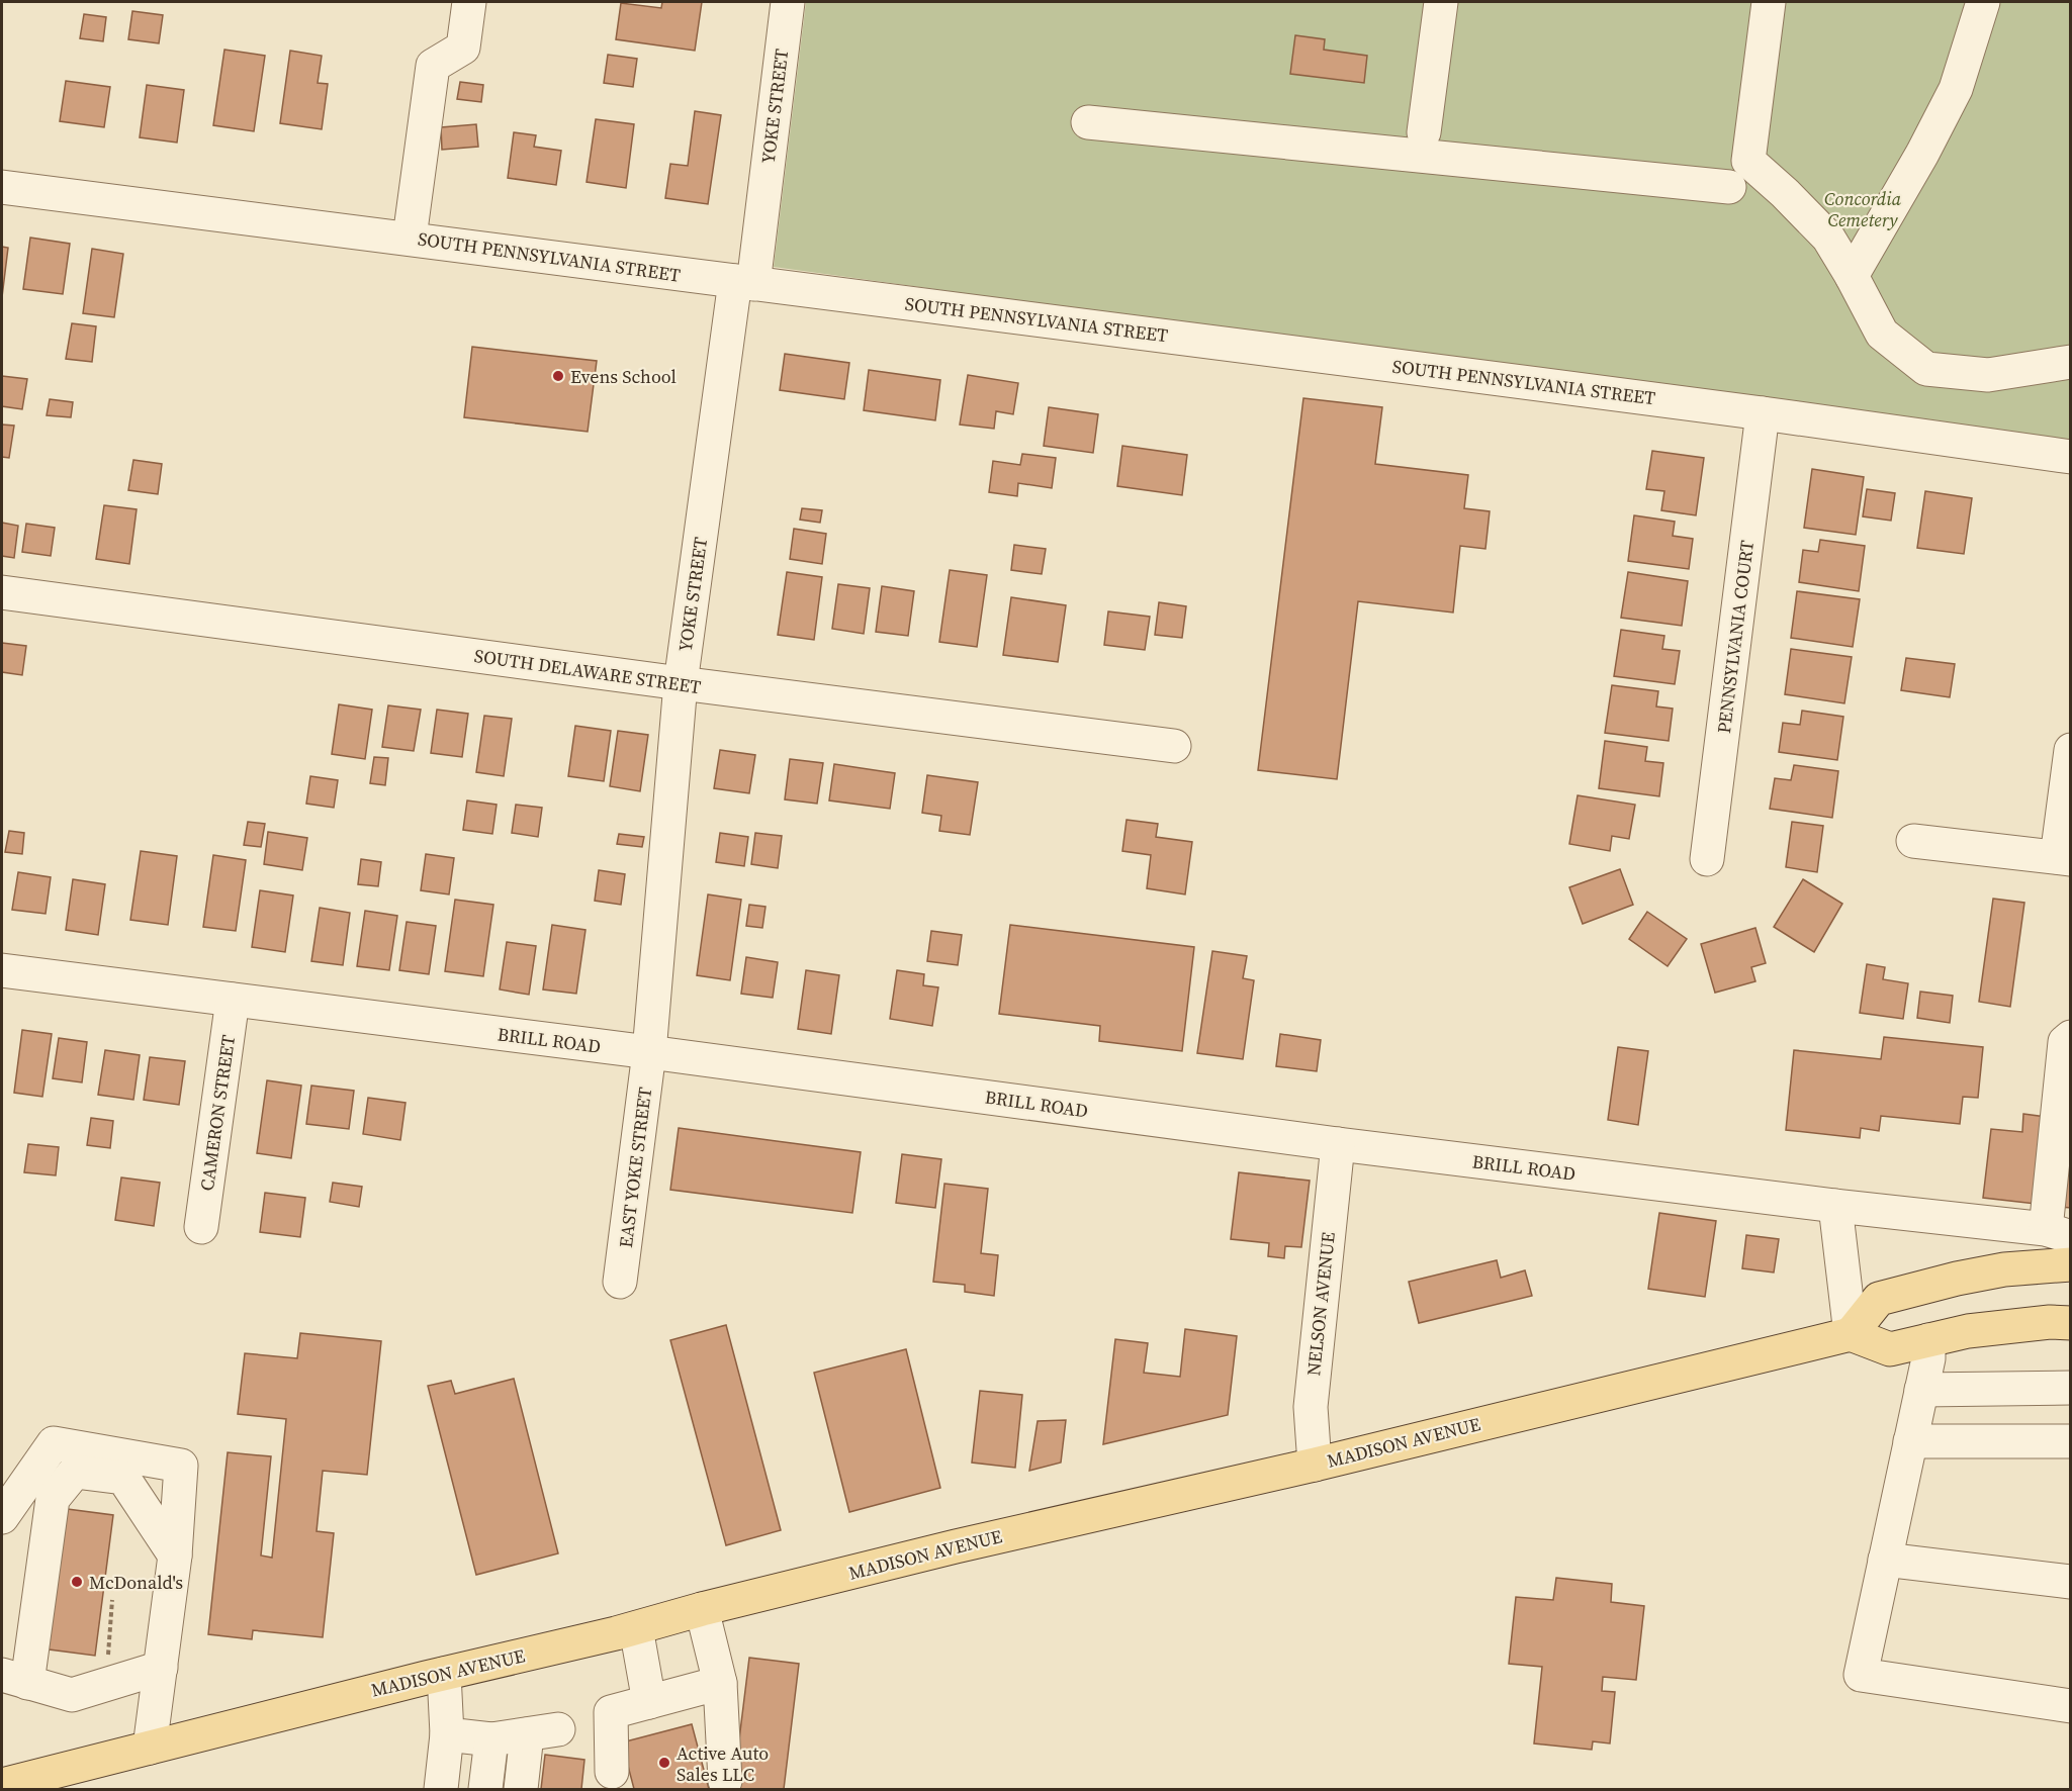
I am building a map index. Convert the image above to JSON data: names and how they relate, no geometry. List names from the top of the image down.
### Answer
{
  "streets": {
    "main road": ["MADISON AVENUE"],
    "street": [
      "YOKE STREET",
      "SOUTH PENNSYLVANIA STREET",
      "PENNSYLVANIA COURT",
      "SOUTH DELAWARE STREET",
      "BRILL ROAD",
      "CAMERON STREET",
      "EAST YOKE STREET",
      "NELSON AVENUE"
    ]
  },
  "crossings": [
    ["YOKE STREET", "SOUTH PENNSYLVANIA STREET"],
    ["YOKE STREET", "SOUTH DELAWARE STREET"],
    ["YOKE STREET", "BRILL ROAD"],
    ["YOKE STREET", "EAST YOKE STREET"],
    ["SOUTH PENNSYLVANIA STREET", "PENNSYLVANIA COURT"],
    ["BRILL ROAD", "CAMERON STREET"],
    ["BRILL ROAD", "EAST YOKE STREET"],
    ["BRILL ROAD", "NELSON AVENUE"],
    ["NELSON AVENUE", "MADISON AVENUE"]
  ],
  "parks": ["Concordia Cemetery"],
  "places": ["Evens School", "McDonald's", "Active Auto Sales LLC"]
}
